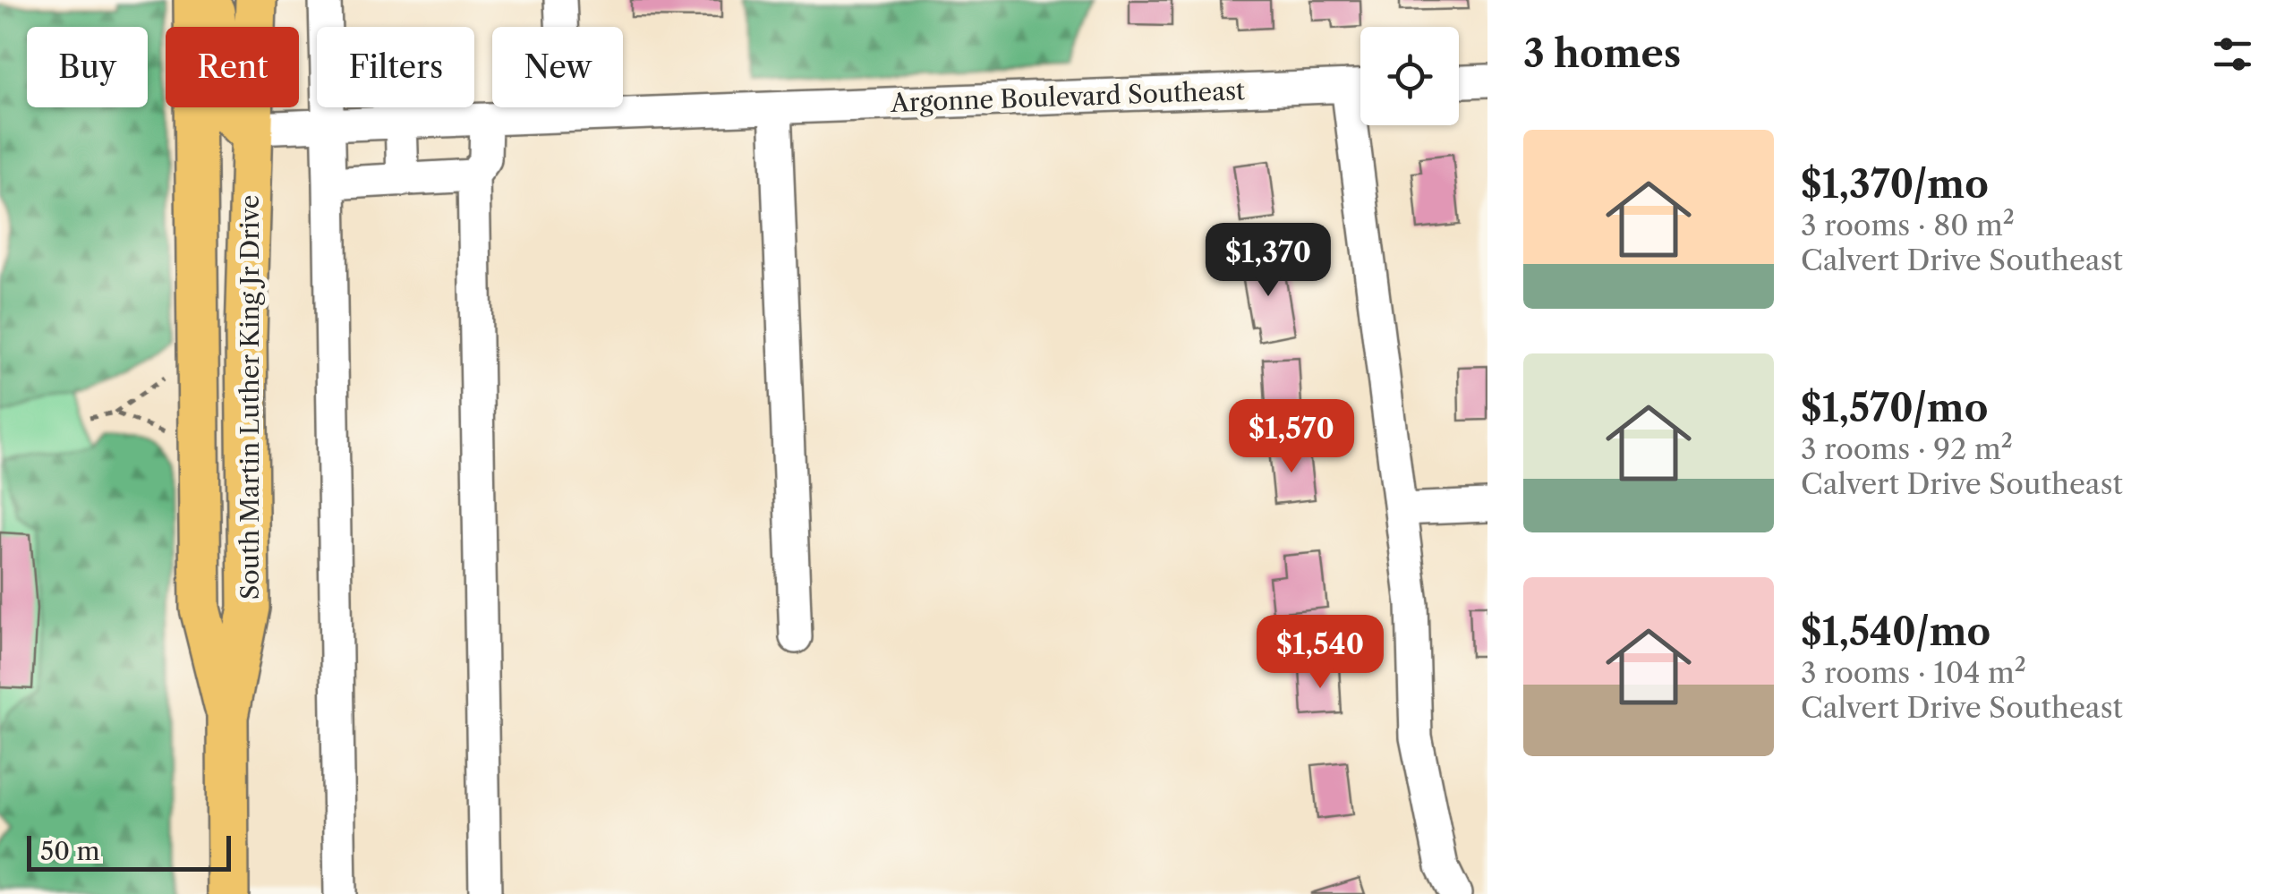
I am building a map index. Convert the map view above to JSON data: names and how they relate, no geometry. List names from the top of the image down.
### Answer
{
  "streets": {
    "main road": ["South Martin Luther King Jr Drive"],
    "street": ["Argonne Boulevard Southeast"]
  },
  "crossings": [
    ["Argonne Boulevard Southeast", "South Martin Luther King Jr Drive"]
  ],
  "scale_bar": "50 m",
  "page": {
    "heading": "3 homes",
    "chip": [
      "Buy",
      "Rent",
      "Filters",
      "New"
    ],
    "list": [
      {
        "name": "$1,370/mo",
        "note": "3 rooms · 80 m² · Calvert Drive Southeast"
      },
      {
        "name": "$1,570/mo",
        "note": "3 rooms · 92 m² · Calvert Drive Southeast"
      },
      {
        "name": "$1,540/mo",
        "note": "3 rooms · 104 m² · Calvert Drive Southeast"
      }
    ],
    "price": ["$1,370", "$1,570", "$1,540"],
    "scale": "50 m"
  }
}
